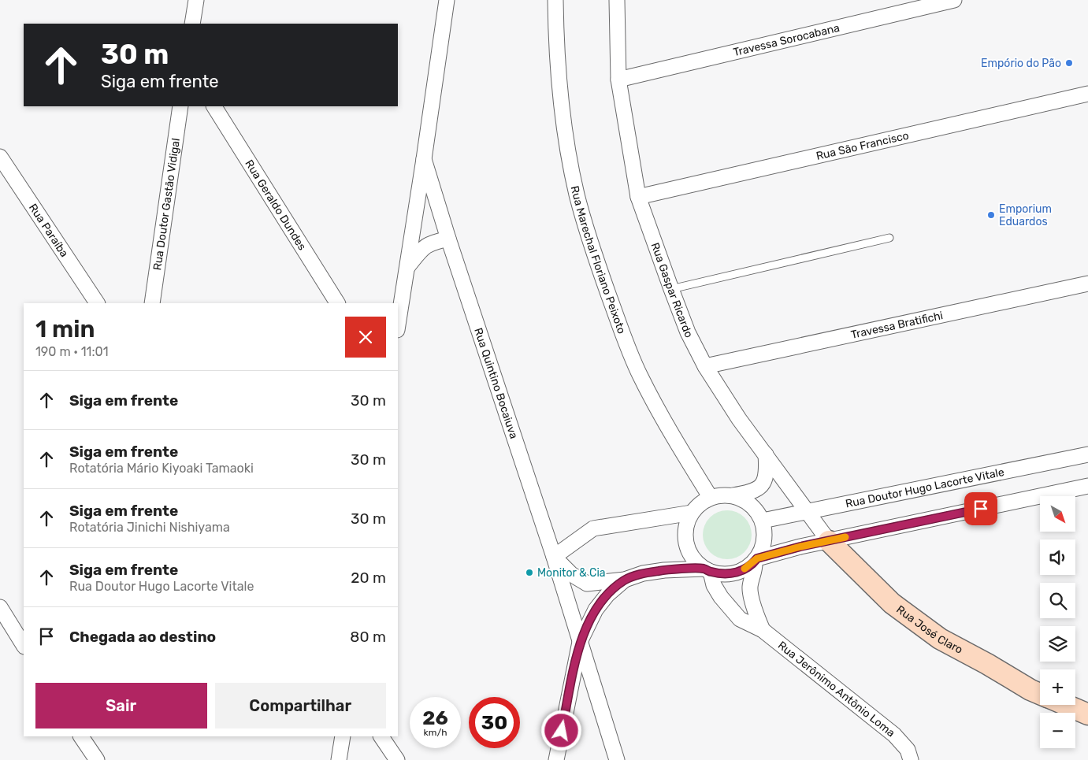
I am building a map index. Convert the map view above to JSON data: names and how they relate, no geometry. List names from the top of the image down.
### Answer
{
  "streets": {
    "street": [
      "Travessa Sorocabana",
      "Rua São Francisco",
      "Rua Doutor Gastão Vidigal",
      "Rua Geraldo Dundes",
      "Rua Paraíba",
      "Rua Marechal Floriano Peixoto",
      "Rua Gaspar Ricardo",
      "Travessa Bratifichi",
      "Rua Quintino Bocaiuva",
      "Rua Doutor Hugo Lacorte Vitale",
      "Rua José Claro",
      "Rua Jerônimo Antônio Loma"
    ]
  },
  "crossings": [
    ["Travessa Sorocabana", "Rua Gaspar Ricardo"],
    ["Rua São Francisco", "Rua Gaspar Ricardo"],
    ["Rua Marechal Floriano Peixoto", "Rua Doutor Hugo Lacorte Vitale"],
    ["Rua Marechal Floriano Peixoto", "Rua Jerônimo Antônio Loma"],
    ["Rua Gaspar Ricardo", "Travessa Bratifichi"],
    ["Rua Gaspar Ricardo", "Rua Doutor Hugo Lacorte Vitale"],
    ["Rua Gaspar Ricardo", "Rua José Claro"],
    ["Rua Doutor Hugo Lacorte Vitale", "Rua Jerônimo Antônio Loma"]
  ],
  "places": ["Empório do Pão", "Emporium Eduardos", "Monitor & Cia"],
  "north": "bottom right",
  "page": {
    "turn": ["30 m", "Siga em frente"],
    "heading": ["1 min", "190 m · 11:01"],
    "list": [
      {
        "name": "Siga em frente",
        "value": "30 m"
      },
      {
        "name": "Siga em frente",
        "note": "Rotatória Mário Kiyoaki Tamaoki",
        "value": "30 m"
      },
      {
        "name": "Siga em frente",
        "note": "Rotatória Jinichi Nishiyama",
        "value": "30 m"
      },
      {
        "name": "Siga em frente",
        "note": "Rua Doutor Hugo Lacorte Vitale",
        "value": "20 m"
      },
      {
        "name": "Chegada ao destino",
        "value": "80 m"
      }
    ],
    "map_buttons": ["+", "−"],
    "buttons": ["Sair", "Compartilhar"],
    "speed": "26 km/h",
    "limit": "30"
  }
}
